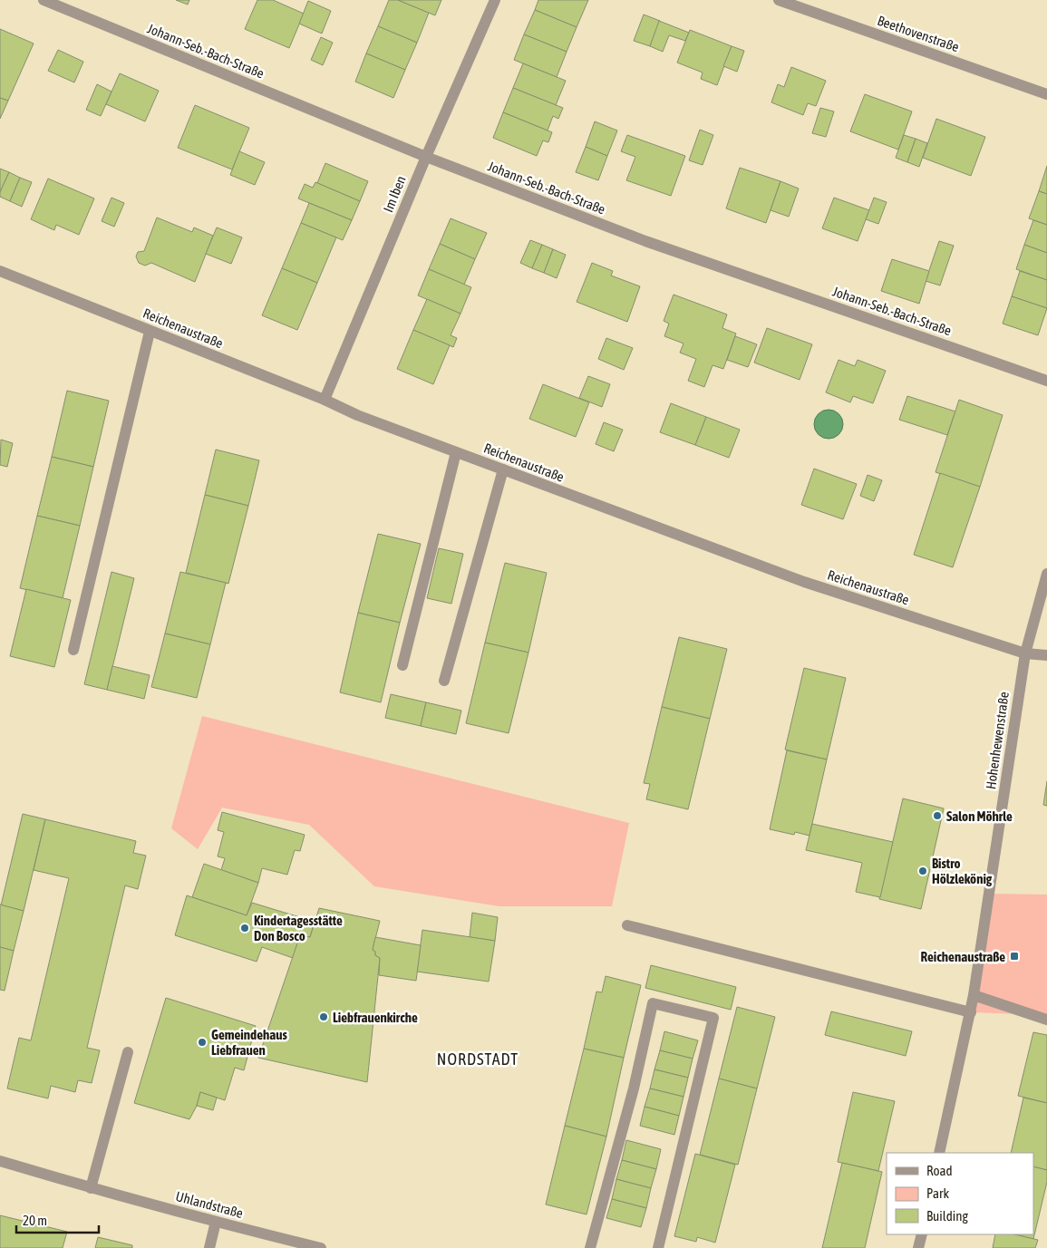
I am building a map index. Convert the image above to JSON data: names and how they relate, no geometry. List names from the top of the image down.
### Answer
{
  "streets": {
    "street": [
      "Beethovenstraße",
      "Johann-Seb.-Bach-Straße",
      "Im Iben",
      "Reichenaustraße",
      "Hohenhewenstraße",
      "Uhlandstraße"
    ]
  },
  "crossings": [
    ["Johann-Seb.-Bach-Straße", "Im Iben"],
    ["Im Iben", "Reichenaustraße"],
    ["Reichenaustraße", "Hohenhewenstraße"]
  ],
  "districts": ["NORDSTADT"],
  "places": {
    "other": [
      "Salon Möhrle",
      "Bistro Hölzlekönig",
      "Kindertagesstätte Don Bosco",
      "Liebfrauenkirche",
      "Gemeindehaus Liebfrauen"
    ],
    "transit": ["Reichenaustraße"]
  },
  "legend": ["Road", "Park", "Building"],
  "scale_bar": "20 m"
}
